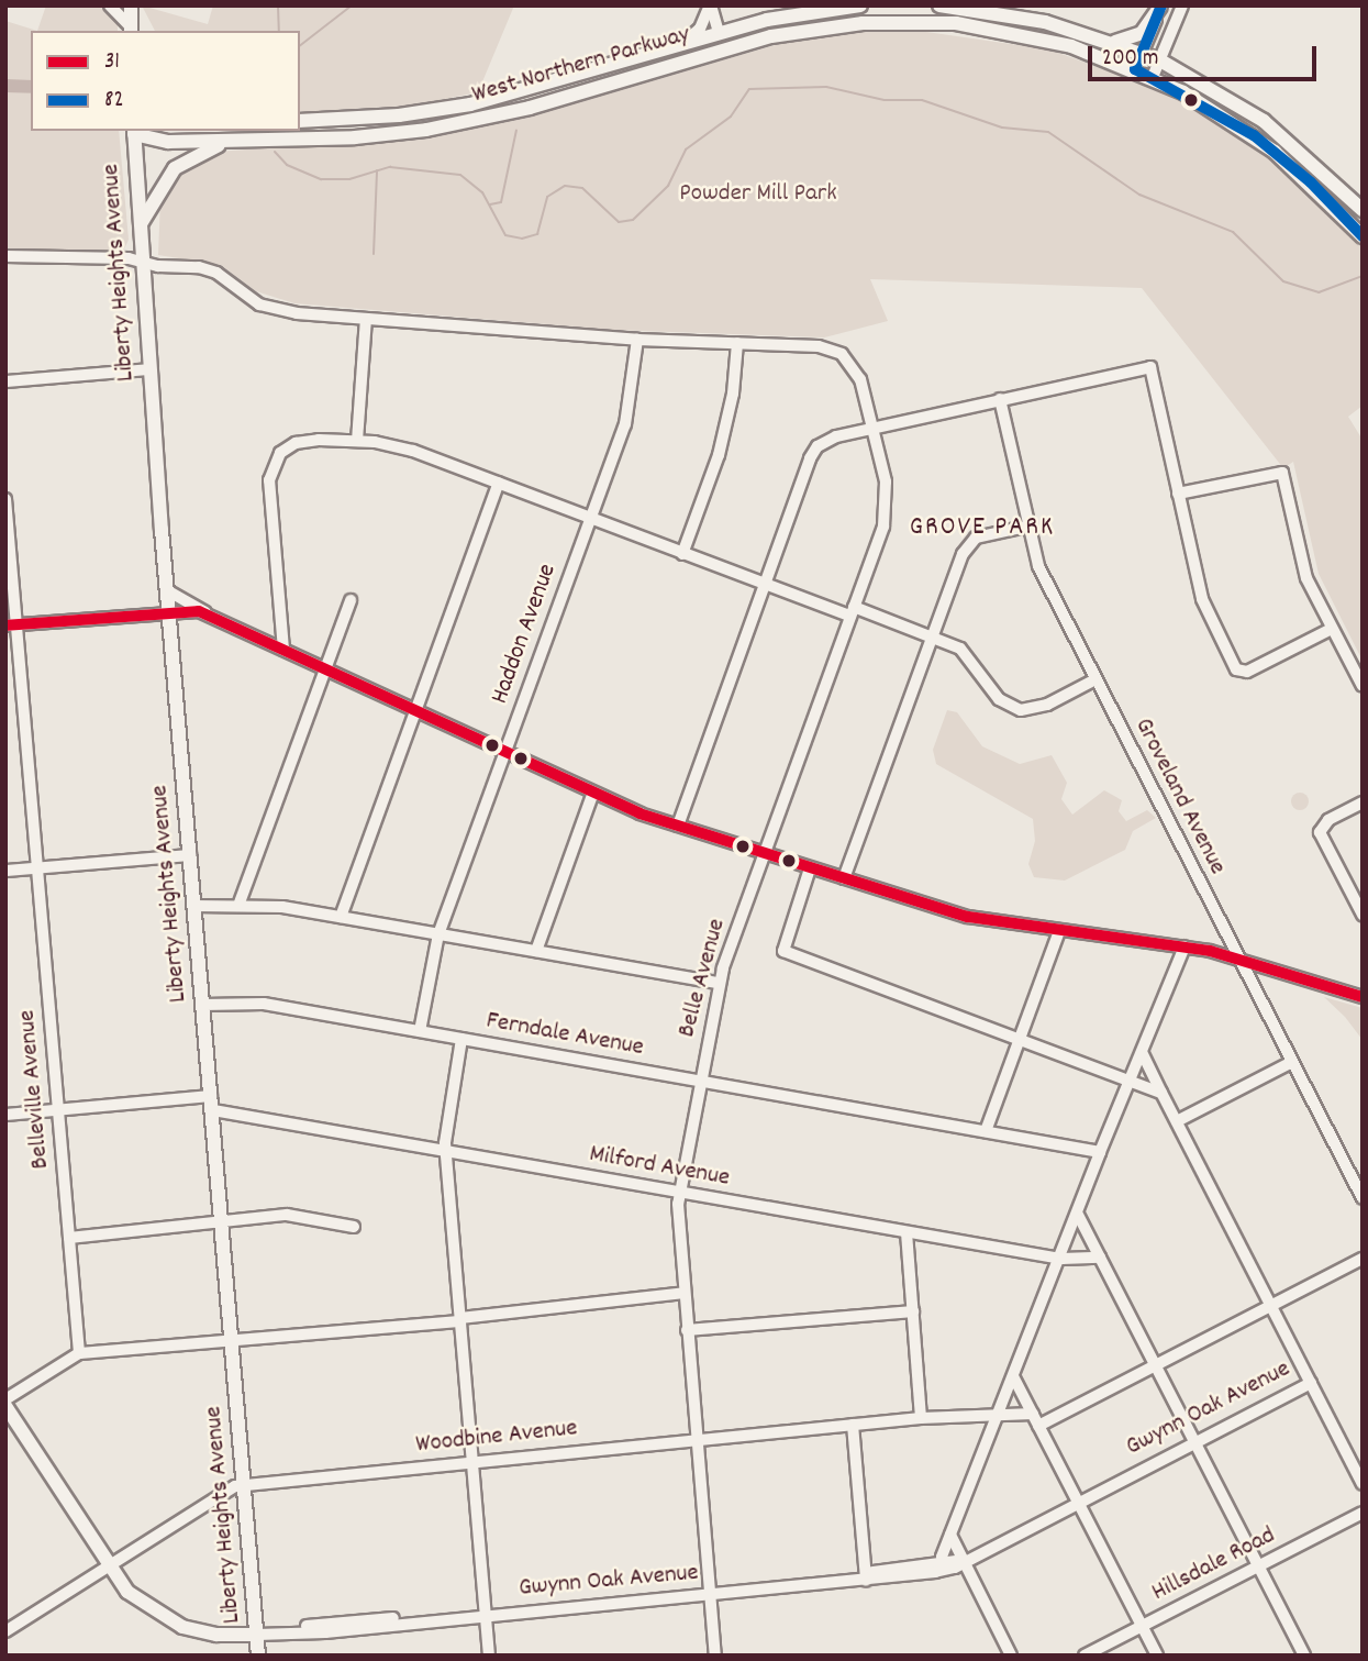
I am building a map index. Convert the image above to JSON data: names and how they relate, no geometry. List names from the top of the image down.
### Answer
{
  "streets": {
    "main road": ["West Northern Parkway", "Liberty Heights Avenue", "Gwynn Oak Avenue"],
    "street": [
      "Haddon Avenue",
      "Groveland Avenue",
      "Belle Avenue",
      "Ferndale Avenue",
      "Belleville Avenue",
      "Milford Avenue",
      "Woodbine Avenue",
      "Hillsdale Road"
    ]
  },
  "crossings": [
    ["West Northern Parkway", "Liberty Heights Avenue"],
    ["Liberty Heights Avenue", "Ferndale Avenue"],
    ["Liberty Heights Avenue", "Milford Avenue"],
    ["Liberty Heights Avenue", "Gwynn Oak Avenue"],
    ["Liberty Heights Avenue", "Woodbine Avenue"],
    ["Haddon Avenue", "Ferndale Avenue"],
    ["Belle Avenue", "Ferndale Avenue"],
    ["Belle Avenue", "Milford Avenue"],
    ["Belle Avenue", "Gwynn Oak Avenue"],
    ["Belle Avenue", "Woodbine Avenue"],
    ["Belleville Avenue", "Milford Avenue"],
    ["Gwynn Oak Avenue", "Woodbine Avenue"]
  ],
  "districts": ["GROVE PARK"],
  "parks": ["Powder Mill Park"],
  "lines": ["transit line 82", "transit line 31"],
  "legend": ["31", "82"],
  "scale_bar": "200 m"
}
